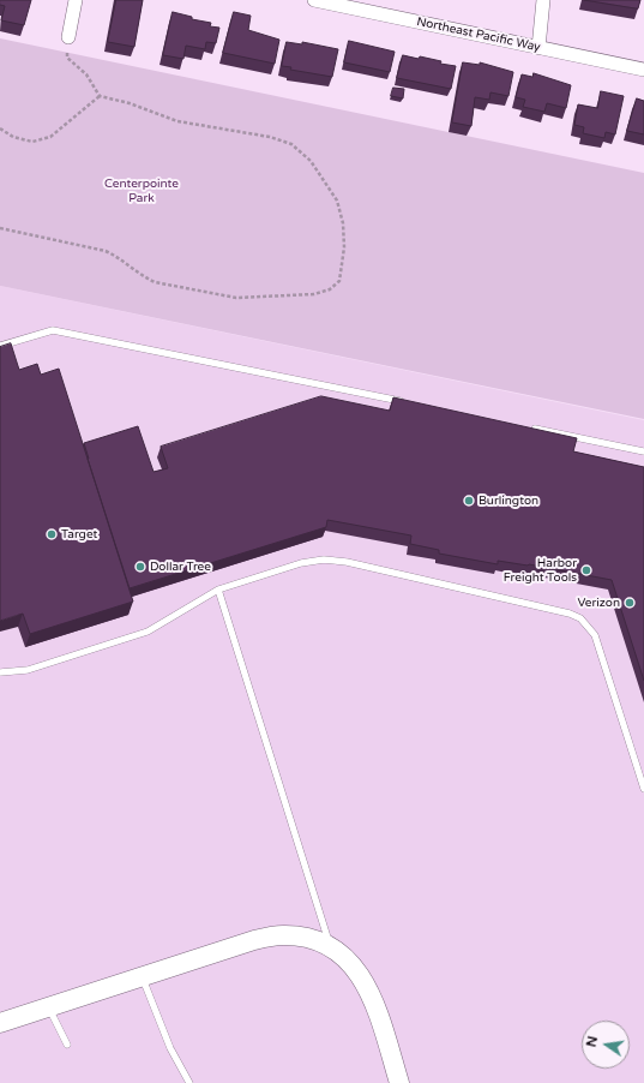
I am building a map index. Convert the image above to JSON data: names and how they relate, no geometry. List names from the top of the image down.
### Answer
{
  "streets": {
    "street": ["Northeast Pacific Way"]
  },
  "parks": ["Centerpointe Park"],
  "places": [
    "Burlington",
    "Target",
    "Dollar Tree",
    "Harbor Freight Tools",
    "Verizon"
  ],
  "north": "left"
}
